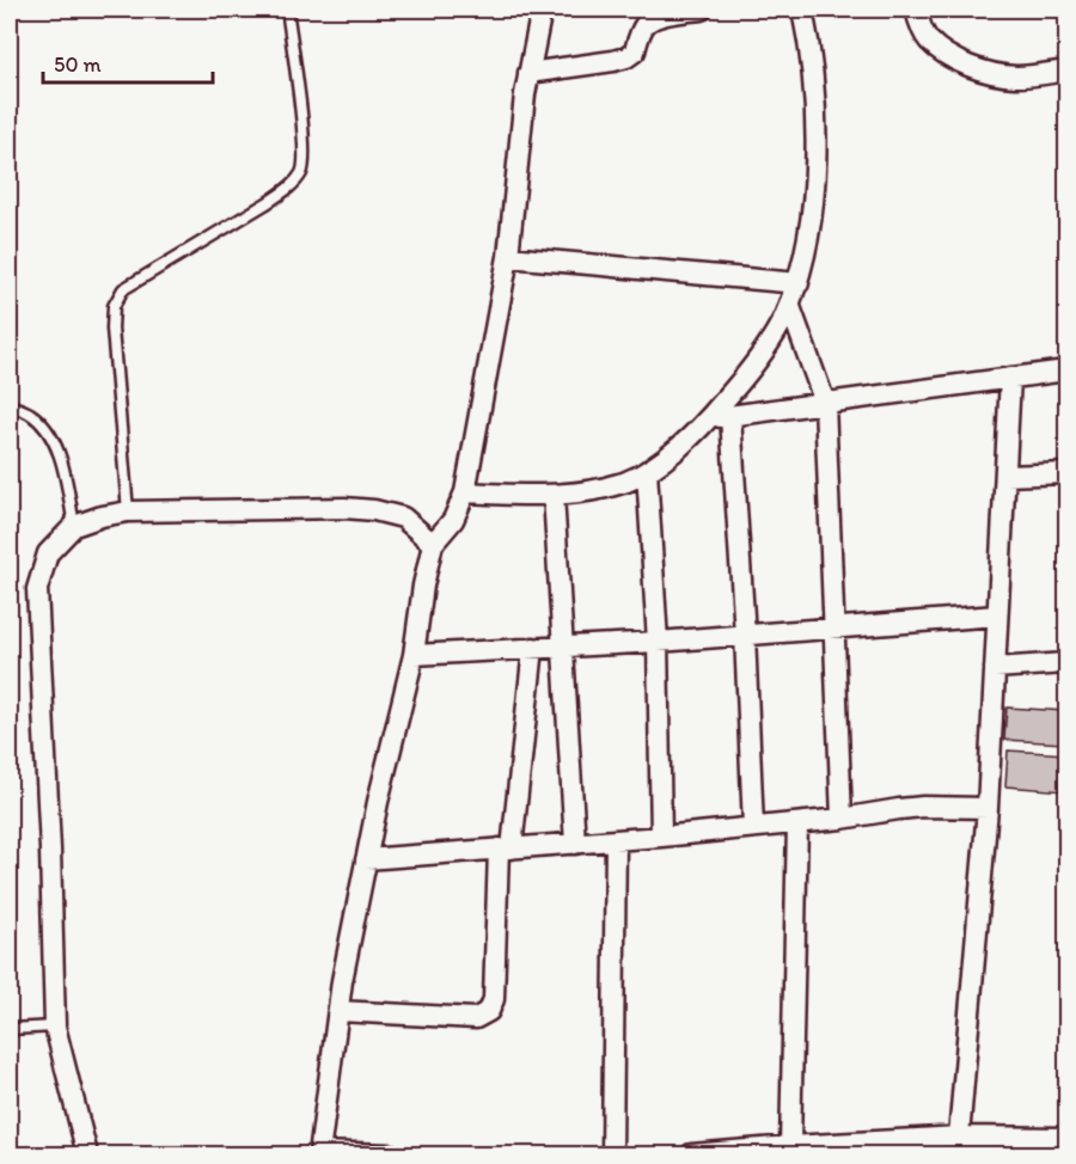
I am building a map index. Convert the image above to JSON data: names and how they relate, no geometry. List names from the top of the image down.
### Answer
{
  "scale_bar": "50 m"
}
